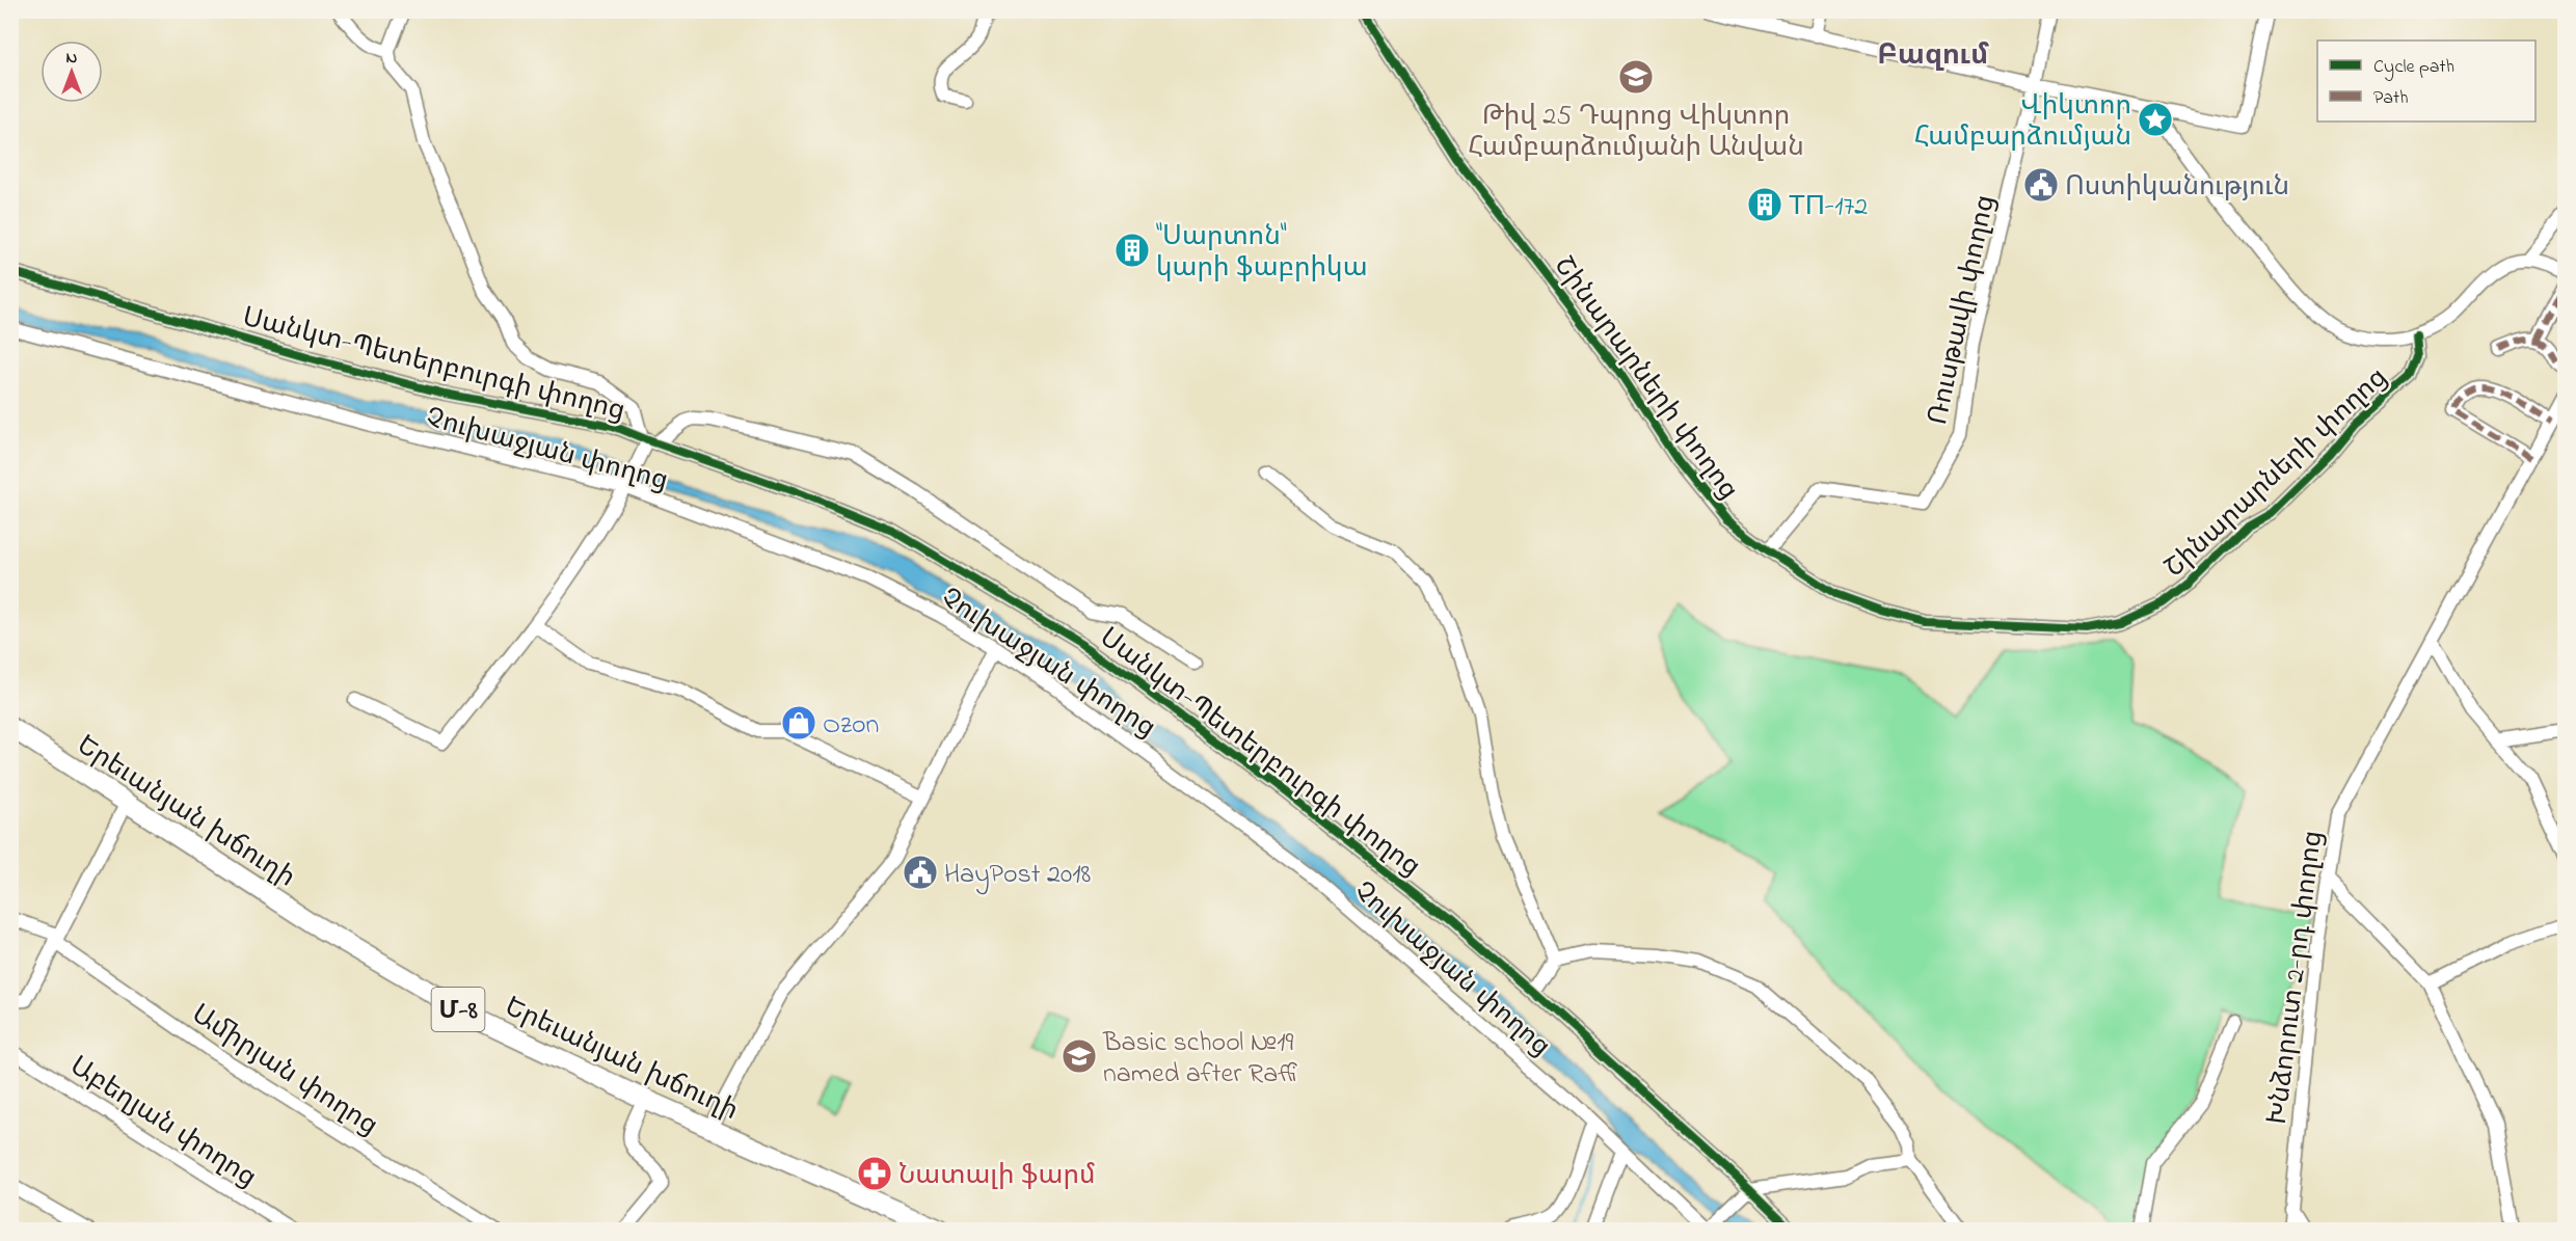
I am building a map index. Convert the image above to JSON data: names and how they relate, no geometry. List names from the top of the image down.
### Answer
{
  "streets": {
    "highway": ["Երեւանյան խճուղի", "Մ-8"],
    "street": [
      "Ռուսթավի փողոց",
      "Սանկտ-Պետերբուրգի փողոց",
      "Շինարարների փողոց",
      "Չուխաջյան փողոց",
      "Խնձորուտ 2-րդ փողոց",
      "Ամիրյան փողոց",
      "Աբեղյան փողոց"
    ]
  },
  "crossings": [
    ["Ռուսթավի փողոց", "Շինարարների փողոց"]
  ],
  "districts": ["Բազում"],
  "places": {
    "school or university": ["Թիվ 25 Դպրոց Վիկտոր Համբարձումյանի Անվան", "Basic school №19 named after Raffi"],
    "place": ["Վիկտոր Համբարձումյան"],
    "public building": ["Ոստիկանություն", "HayPost 2018"],
    "building": ["ТП-172", "\"Սարտոն\" կարի ֆաբրիկա"],
    "shop": ["Ozon"],
    "pharmacy": ["Նատալի ֆարմ"]
  },
  "legend": ["Cycle path", "Path"],
  "north": "top"
}
